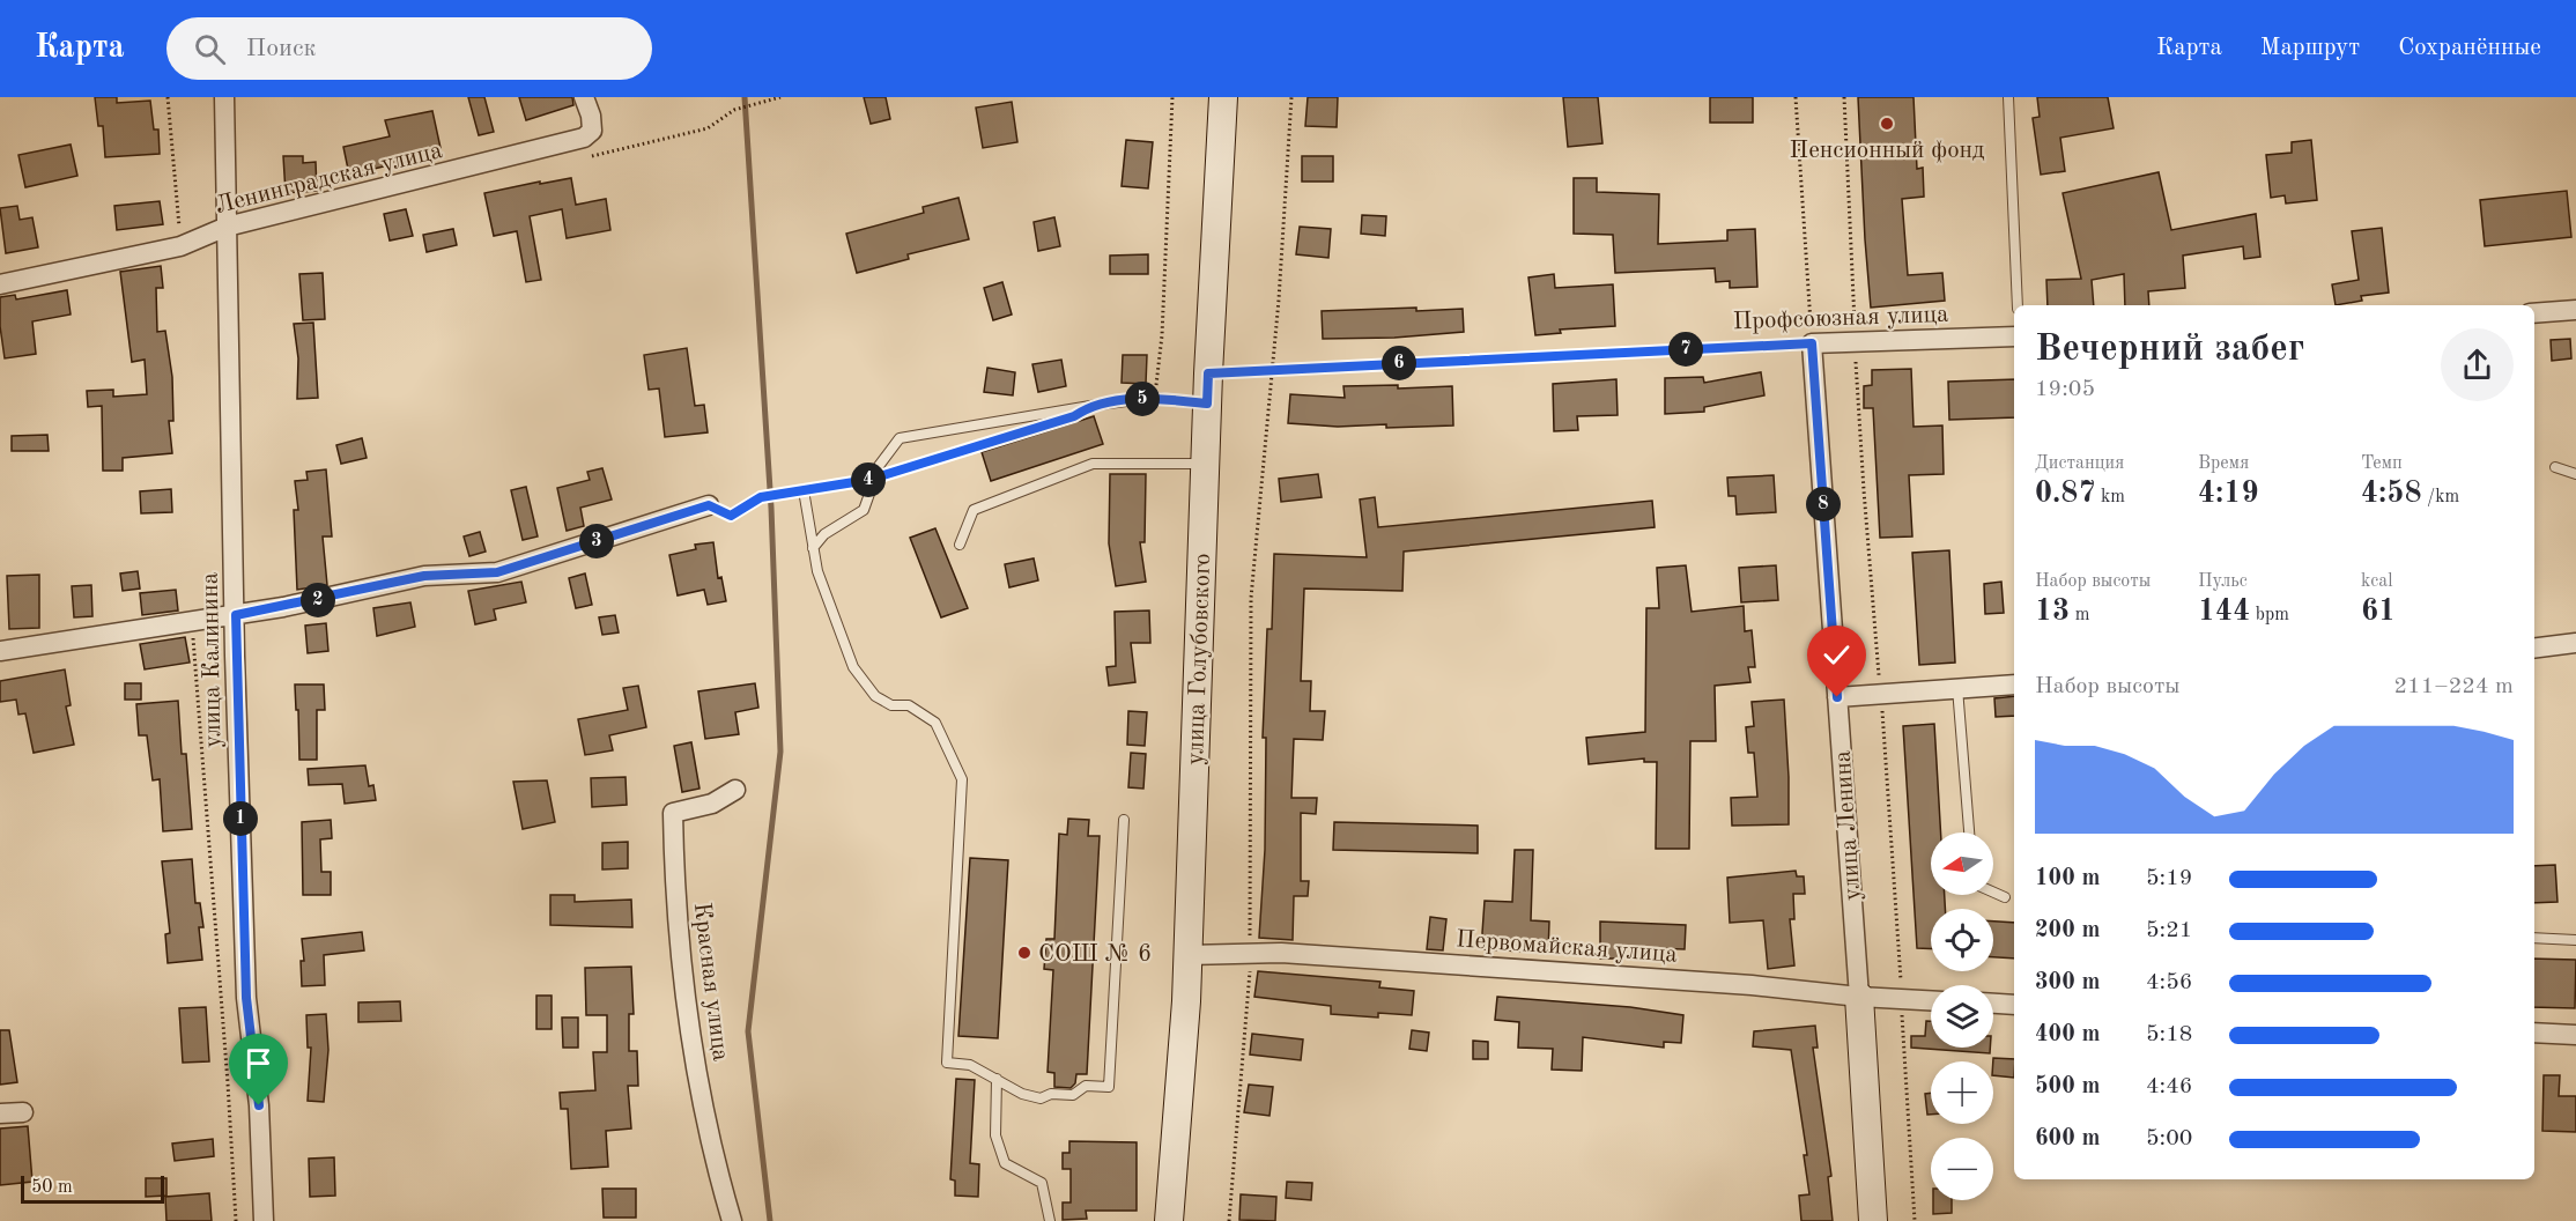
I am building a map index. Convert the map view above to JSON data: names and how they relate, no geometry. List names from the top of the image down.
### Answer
{
  "streets": {
    "street": [
      "Ленинградская улица",
      "Профсоюзная улица",
      "улица Голубовского",
      "улица Калинина",
      "улица Ленина",
      "Первомайская улица",
      "Красная улица"
    ]
  },
  "crossings": [
    ["Ленинградская улица", "улица Калинина"],
    ["Профсоюзная улица", "улица Голубовского"],
    ["Профсоюзная улица", "улица Ленина"],
    ["улица Голубовского", "Первомайская улица"],
    ["улица Ленина", "Первомайская улица"]
  ],
  "places": ["Пенсионный фонд", "СОШ № 6"],
  "scale_bar": "50 m",
  "north": "left",
  "page": {
    "header": "Карта",
    "search": "Поиск",
    "nav": ["Карта", "Маршрут", "Сохранённые"],
    "heading": ["Вечерний забег", "19:05"],
    "pins": [
      "7",
      "6",
      "5",
      "4",
      "8",
      "3",
      "2",
      "1"
    ],
    "stats": [
      ["Дистанция", "0.87 km"],
      ["Время", "4:19"],
      ["Темп", "4:58 /km"],
      ["Набор высоты", "13 m"],
      ["Пульс", "144 bpm"],
      ["kcal", "61"]
    ],
    "chart": ["Набор высоты", "211–224 m"],
    "map_buttons": ["+", "−"],
    "list": [
      {
        "name": "100 m",
        "note": "5:19"
      },
      {
        "name": "200 m",
        "note": "5:21"
      },
      {
        "name": "300 m",
        "note": "4:56"
      },
      {
        "name": "400 m",
        "note": "5:18"
      },
      {
        "name": "500 m",
        "note": "4:46"
      },
      {
        "name": "600 m",
        "note": "5:00"
      }
    ],
    "scale": "50 m"
  }
}
